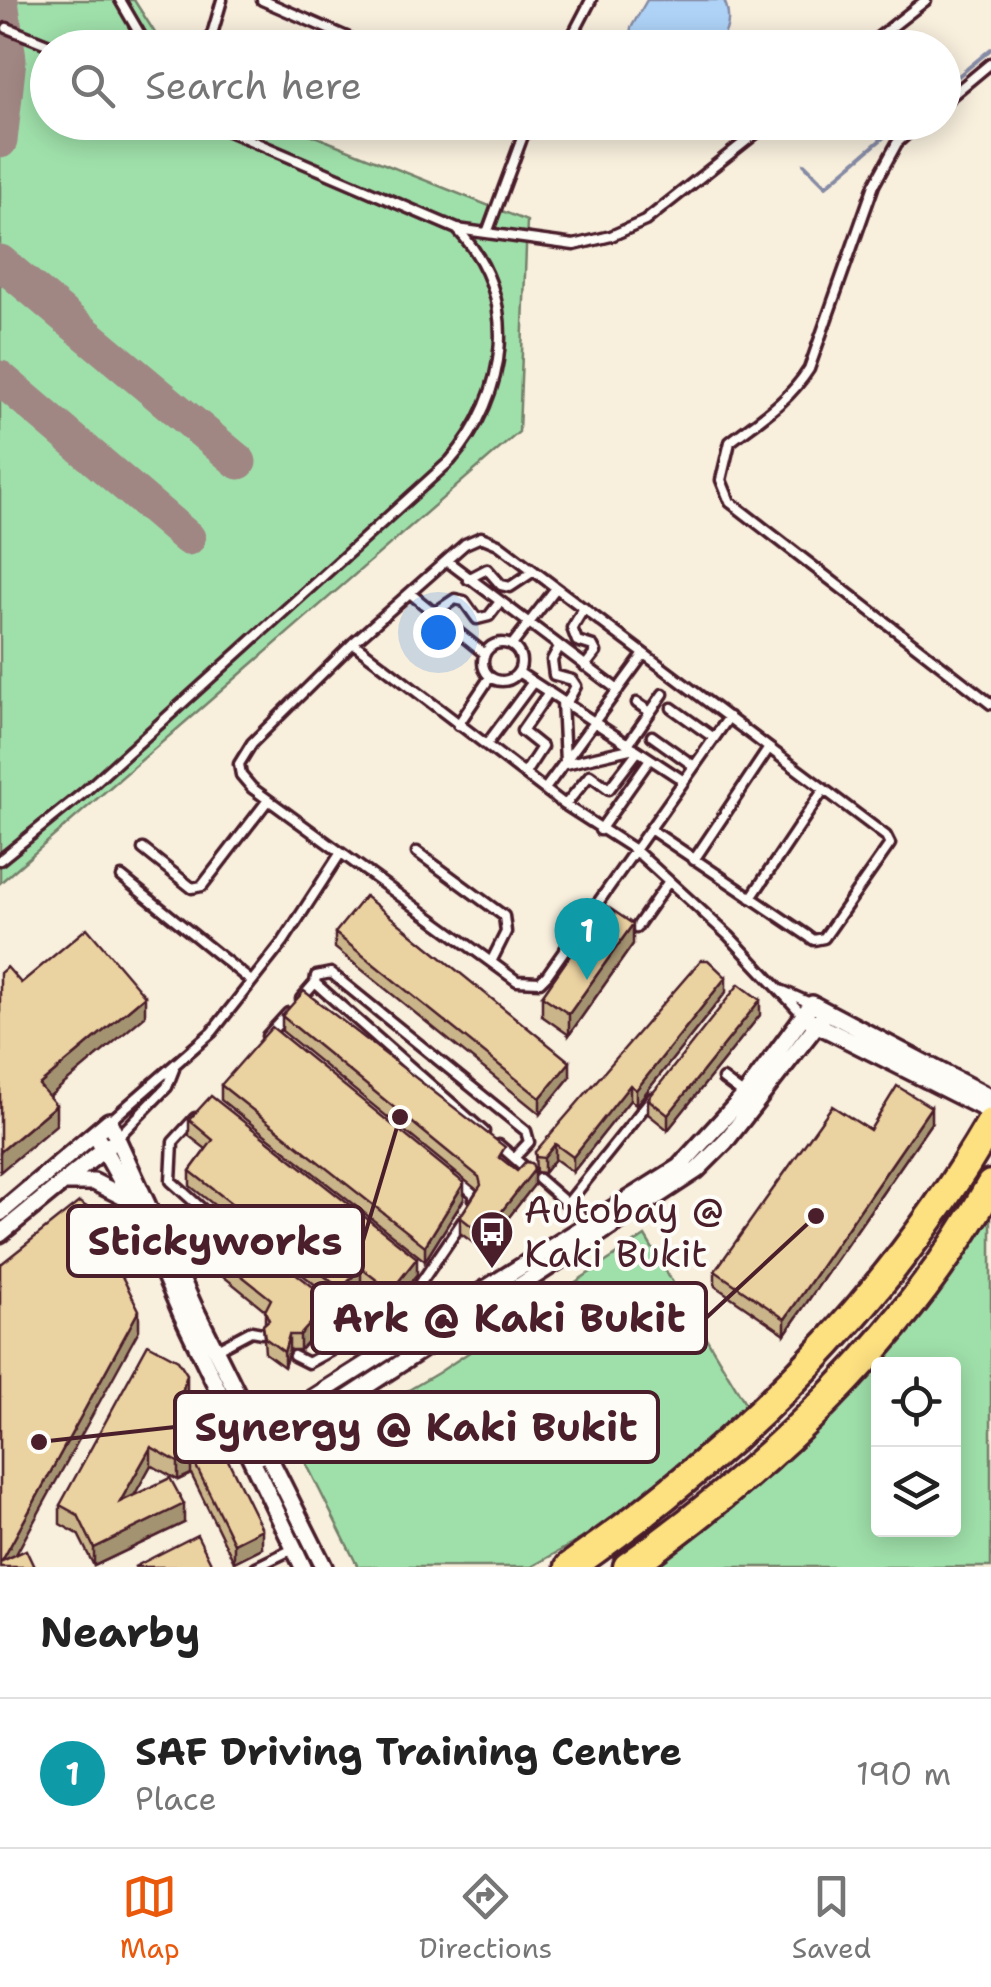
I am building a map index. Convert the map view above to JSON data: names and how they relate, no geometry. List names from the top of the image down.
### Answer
{
  "places": {
    "other": ["Stickyworks", "Ark @ Kaki Bukit", "Synergy @ Kaki Bukit"],
    "bus stop": ["Autobay @ Kaki Bukit"]
  },
  "page": {
    "search": "Search here",
    "pins": "1",
    "heading": "Nearby",
    "list": [
      {
        "mark": "1",
        "name": "SAF Driving Training Centre",
        "note": "Place",
        "value": "190 m"
      }
    ],
    "nav": ["Map", "Directions", "Saved"]
  }
}
